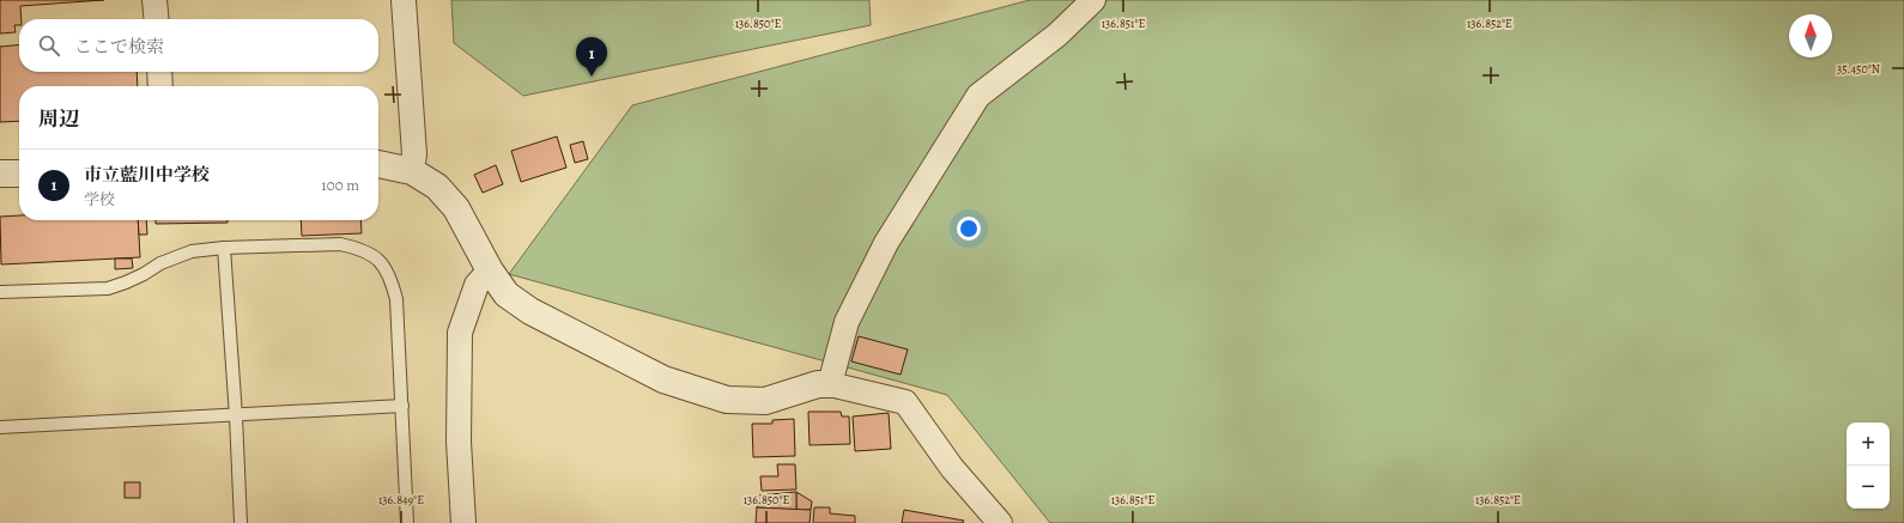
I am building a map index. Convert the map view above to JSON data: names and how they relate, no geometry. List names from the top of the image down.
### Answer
{
  "north": "top",
  "page": {
    "search": "ここで検索",
    "pins": "1",
    "heading": "周辺",
    "list": [
      {
        "mark": "1",
        "name": "市立藍川中学校",
        "note": "学校",
        "value": "100 m"
      }
    ],
    "map_buttons": ["+", "−"]
  },
  "coordinates": [
    "136.850°E",
    "136.851°E",
    "136.852°E",
    "35.450°N",
    "136.849°E"
  ]
}
